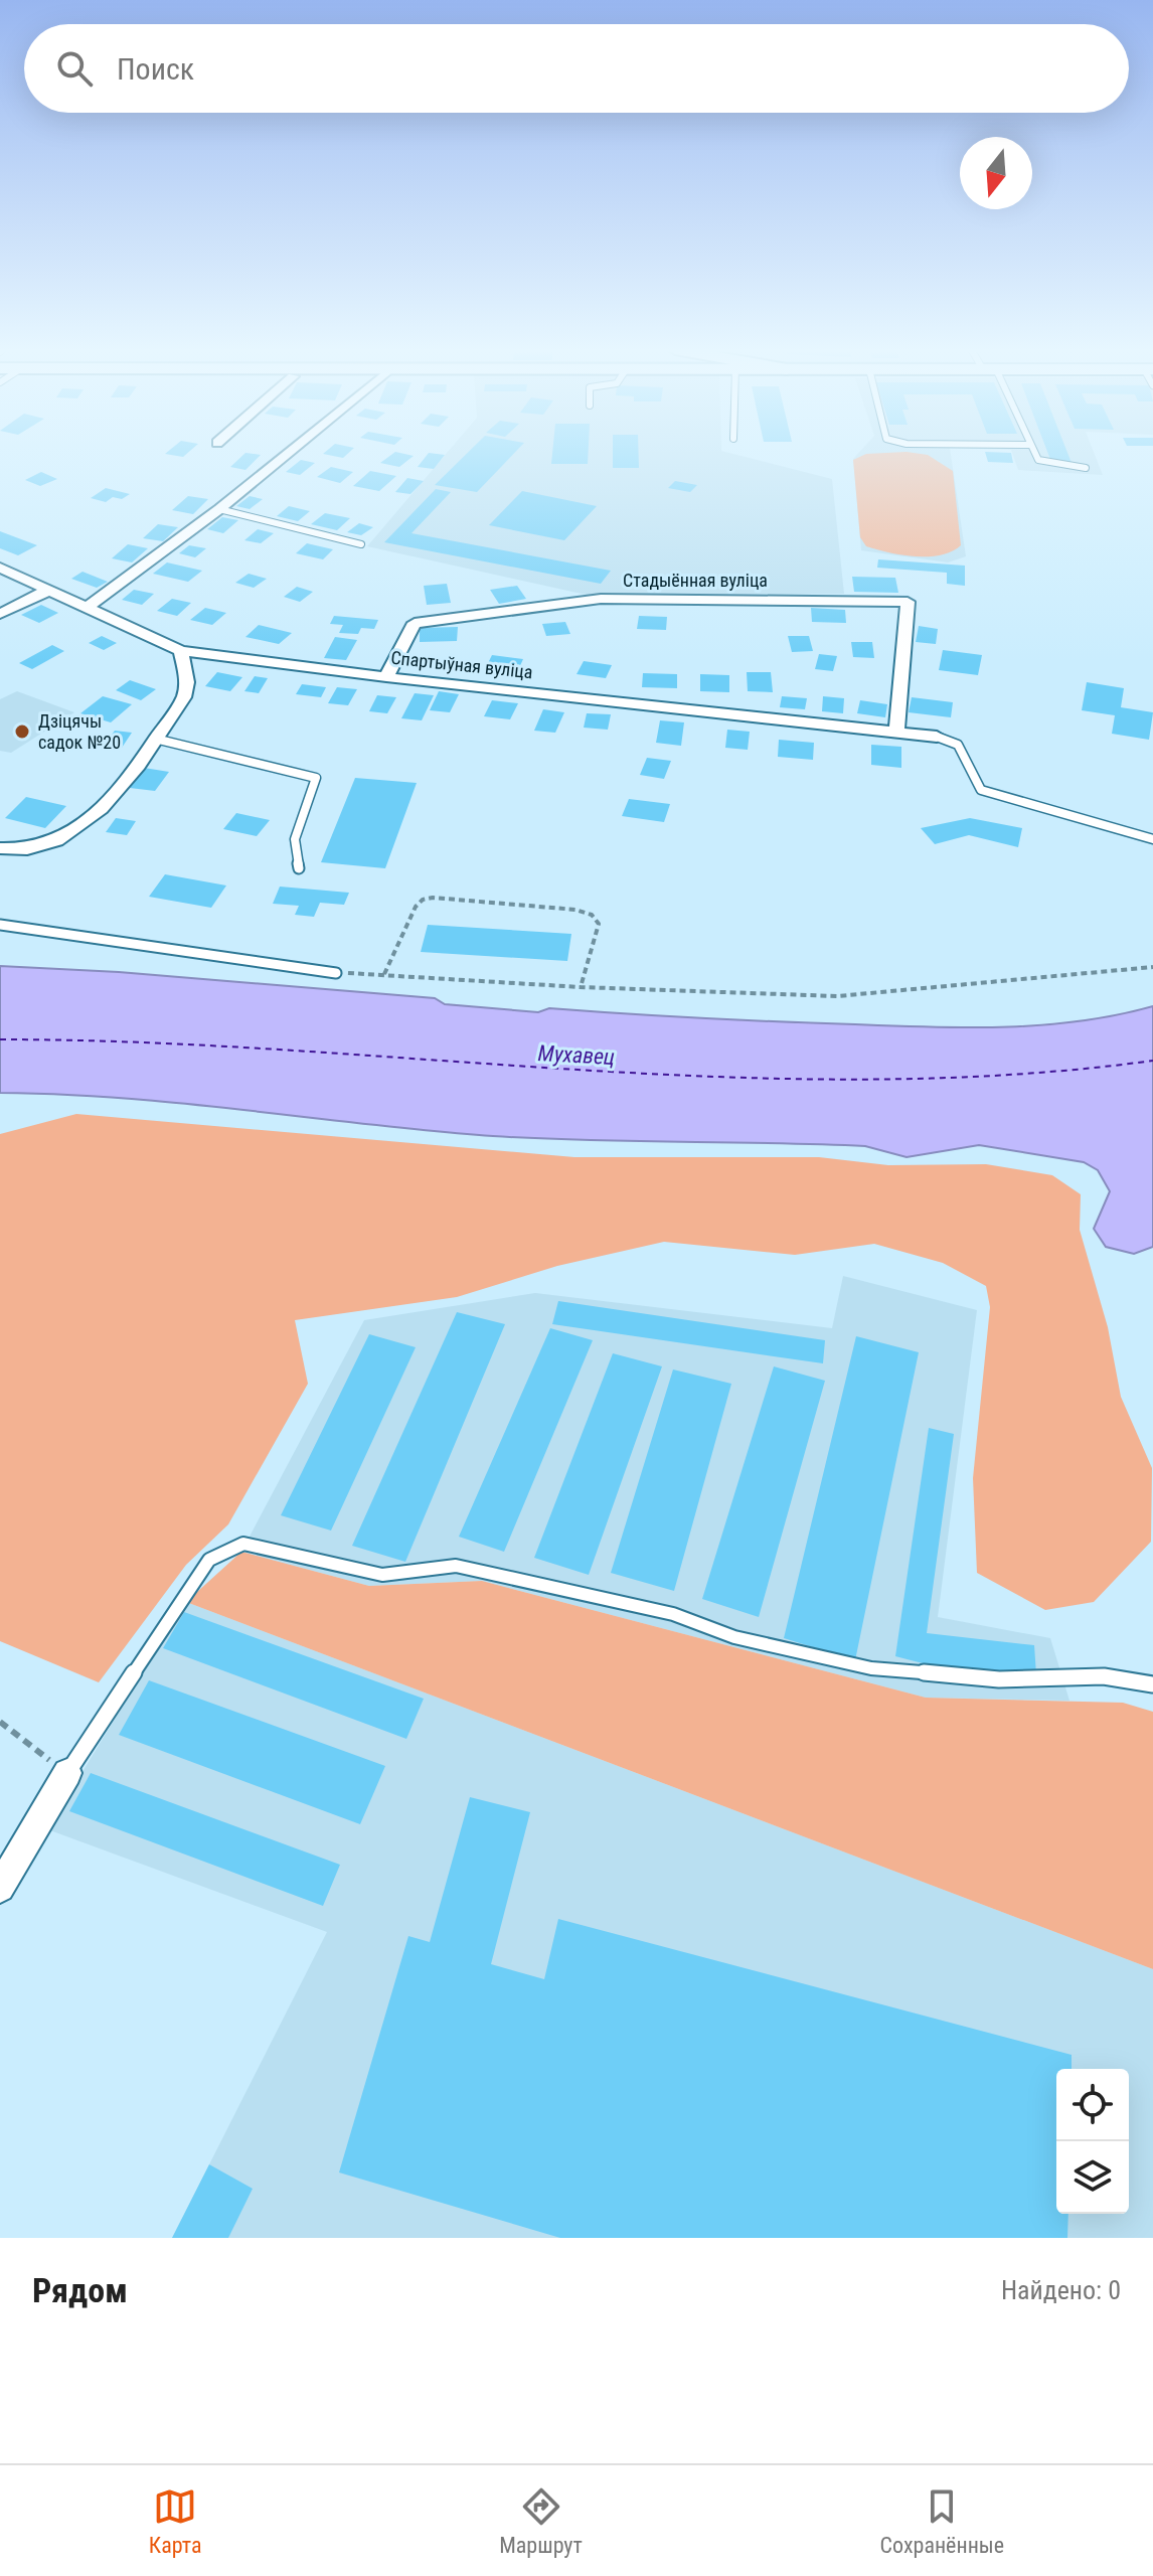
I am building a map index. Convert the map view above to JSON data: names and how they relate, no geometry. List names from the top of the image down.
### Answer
{
  "streets": {
    "street": ["Стадыённая вуліца", "Спартыўная вуліца"]
  },
  "crossings": [
    ["Стадыённая вуліца", "Спартыўная вуліца"]
  ],
  "water": ["Мухавец"],
  "places": ["Дзіцячы садок №20"],
  "north": "bottom",
  "page": {
    "search": "Поиск",
    "heading": ["Рядом", "Найдено: 0"],
    "nav": ["Карта", "Маршрут", "Сохранённые"]
  }
}
